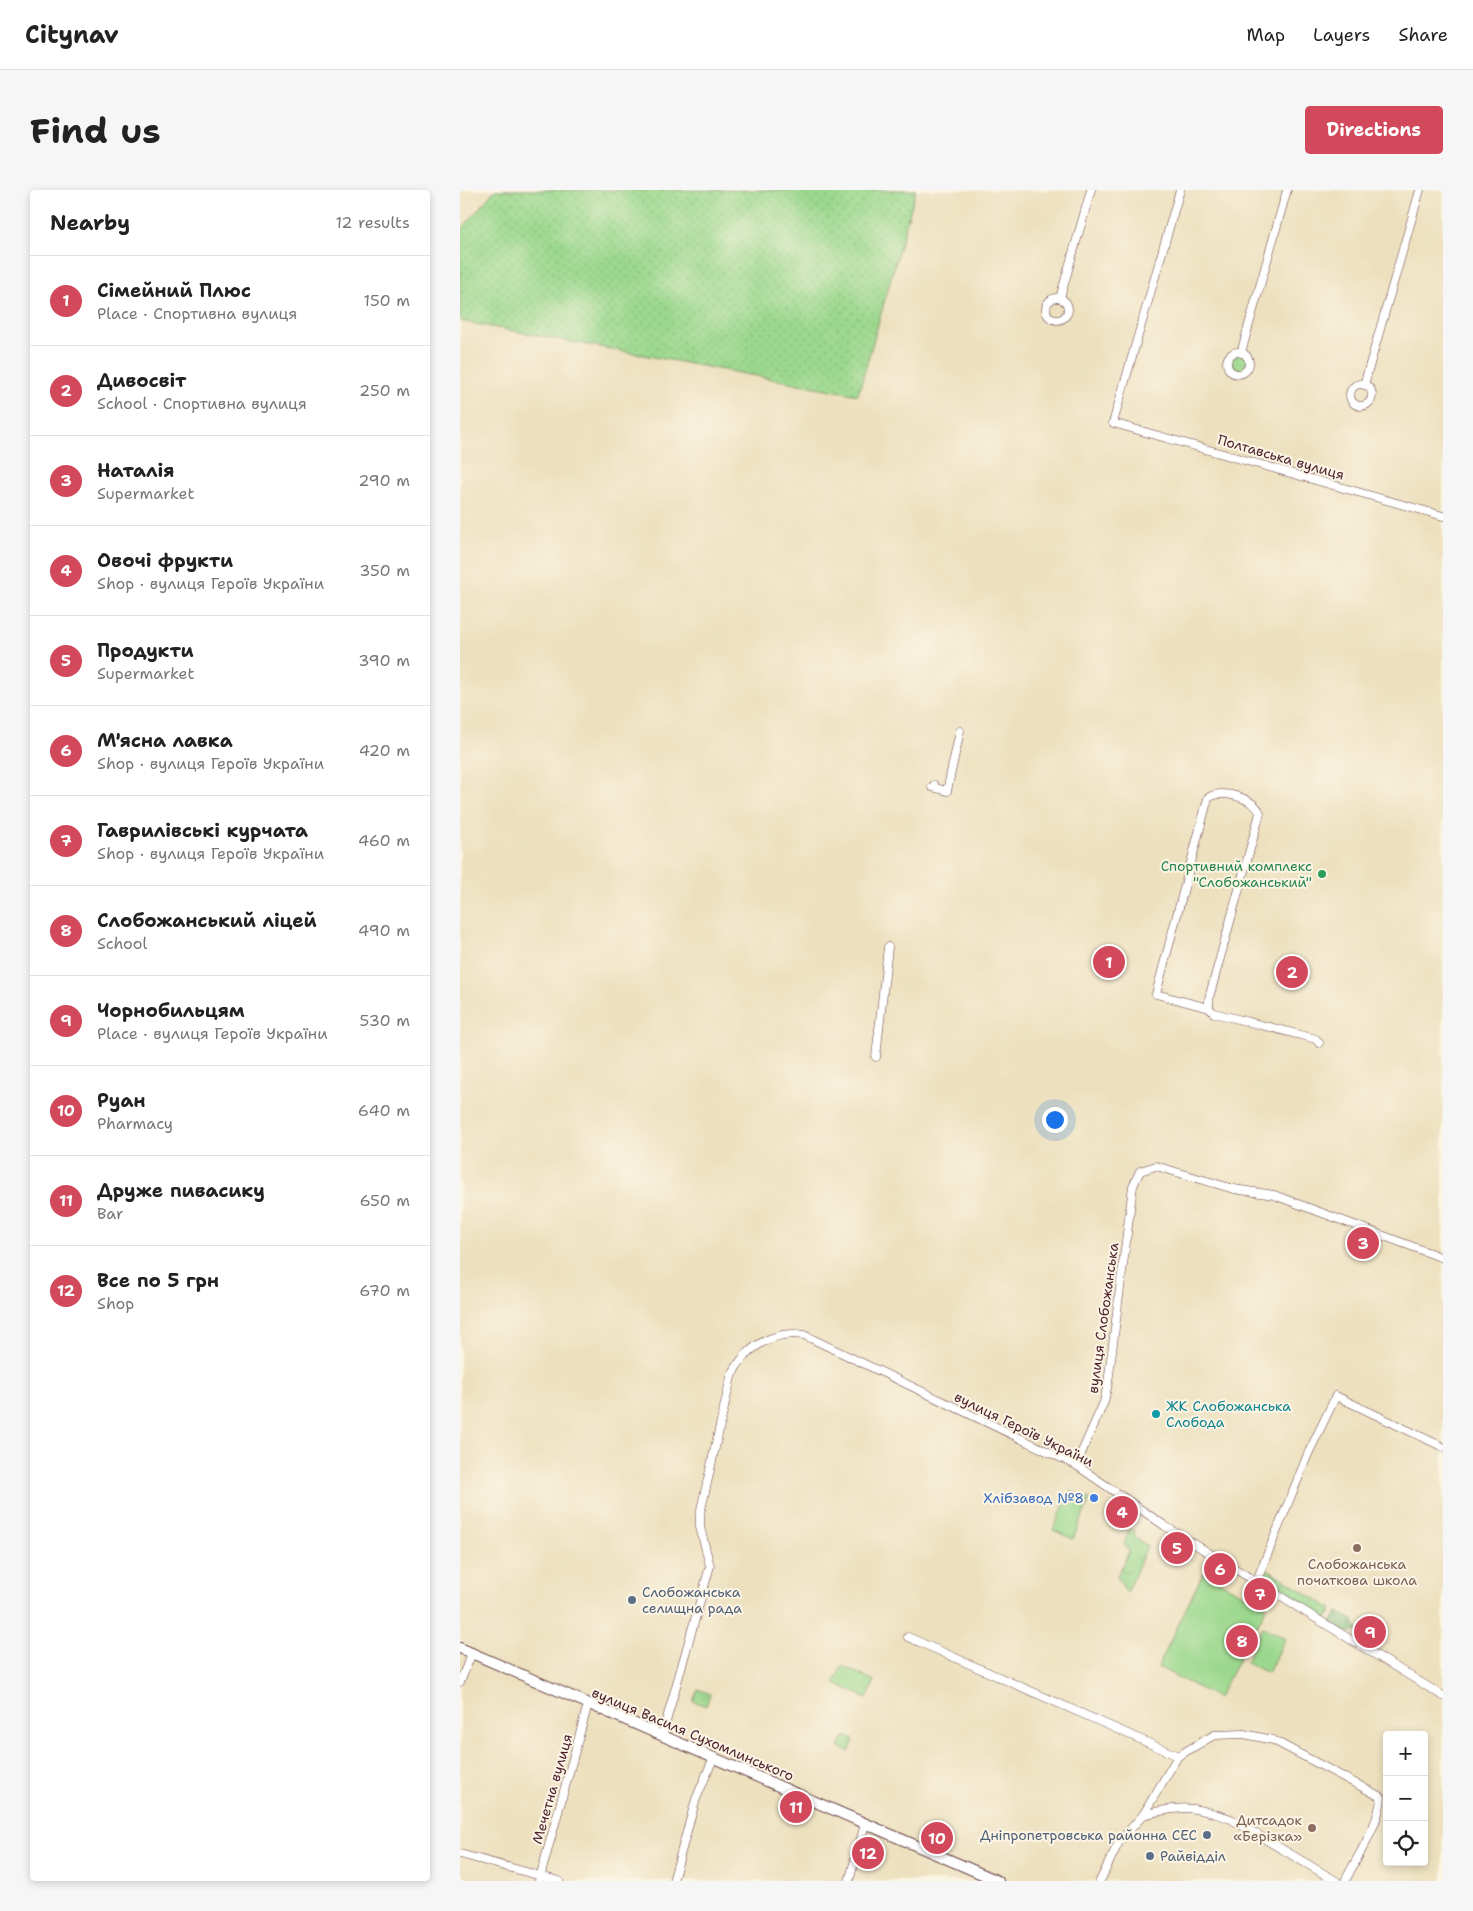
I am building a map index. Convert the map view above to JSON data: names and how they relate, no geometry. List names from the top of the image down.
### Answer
{
  "streets": {
    "main road": ["вулиця Василя Сухомлинського"],
    "street": [
      "Полтавська вулиця",
      "вулиця Слобожанська",
      "вулиця Героїв України",
      "Мечетна вулиця"
    ]
  },
  "crossings": [
    ["вулиця Слобожанська", "вулиця Героїв України"],
    ["вулиця Героїв України", "вулиця Василя Сухомлинського"],
    ["вулиця Василя Сухомлинського", "Мечетна вулиця"]
  ],
  "places": [
    "Спортивний комплекс \"Слобожанський\"",
    "ЖК Слобожанська Слобода",
    "Хлібзавод №8",
    "Cлобожанська початкова школа",
    "Слобожанська селищна рада",
    "Дитсадок «Берізка»",
    "Дніпропетровська районна СЕС",
    "Райвідділ"
  ],
  "page": {
    "header": "Citynav",
    "nav": ["Map", "Layers", "Share"],
    "buttons": "Directions",
    "title": "Find us",
    "heading": ["Nearby", "12 results"],
    "list": [
      {
        "mark": "1",
        "name": "Сімейний Плюс",
        "note": "Place · Спортивна вулиця",
        "value": "150 m"
      },
      {
        "mark": "2",
        "name": "Дивосвіт",
        "note": "School · Спортивна вулиця",
        "value": "250 m"
      },
      {
        "mark": "3",
        "name": "Наталія",
        "note": "Supermarket",
        "value": "290 m"
      },
      {
        "mark": "4",
        "name": "Овочі фрукти",
        "note": "Shop · вулиця Героїв України",
        "value": "350 m"
      },
      {
        "mark": "5",
        "name": "Продукти",
        "note": "Supermarket",
        "value": "390 m"
      },
      {
        "mark": "6",
        "name": "М'ясна лавка",
        "note": "Shop · вулиця Героїв України",
        "value": "420 m"
      },
      {
        "mark": "7",
        "name": "Гаврилівські курчата",
        "note": "Shop · вулиця Героїв України",
        "value": "460 m"
      },
      {
        "mark": "8",
        "name": "Слобожанський ліцей",
        "note": "School",
        "value": "490 m"
      },
      {
        "mark": "9",
        "name": "Чорнобильцям",
        "note": "Place · вулиця Героїв України",
        "value": "530 m"
      },
      {
        "mark": "10",
        "name": "Руан",
        "note": "Pharmacy",
        "value": "640 m"
      },
      {
        "mark": "11",
        "name": "Друже пивасику",
        "note": "Bar",
        "value": "650 m"
      },
      {
        "mark": "12",
        "name": "Все по 5 грн",
        "note": "Shop",
        "value": "670 m"
      }
    ],
    "pins": [
      "1",
      "2",
      "3",
      "4",
      "5",
      "6",
      "7",
      "9",
      "8",
      "11",
      "10",
      "12"
    ],
    "map_buttons": ["+", "−"]
  }
}
